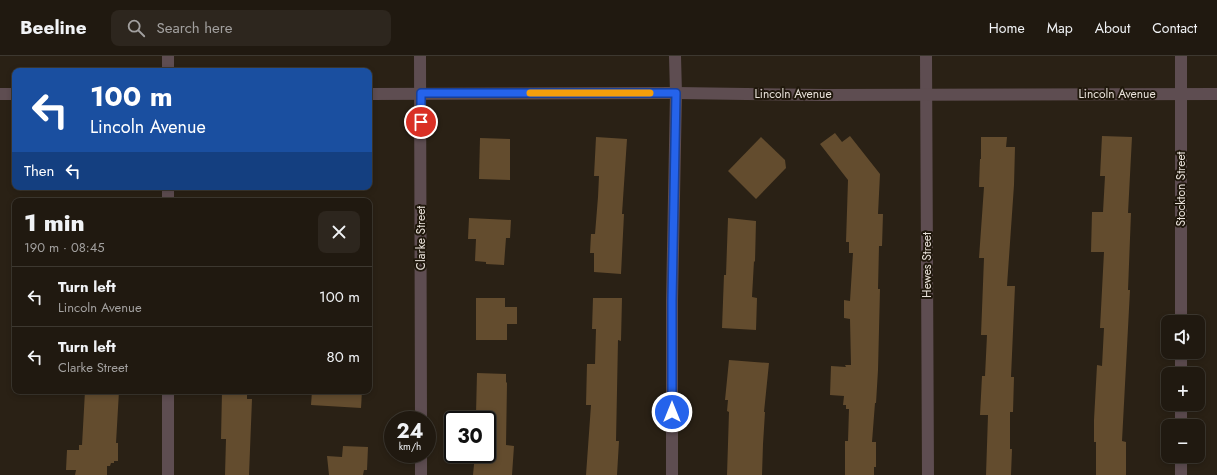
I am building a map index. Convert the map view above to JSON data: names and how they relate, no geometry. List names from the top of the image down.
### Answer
{
  "streets": {
    "street": [
      "Lincoln Avenue",
      "Stockton Street",
      "Clarke Street",
      "Hewes Street"
    ]
  },
  "crossings": [
    ["Lincoln Avenue", "Stockton Street"],
    ["Lincoln Avenue", "Clarke Street"],
    ["Lincoln Avenue", "Hewes Street"]
  ],
  "page": {
    "header": "Beeline",
    "search": "Search here",
    "nav": [
      "Home",
      "Map",
      "About",
      "Contact"
    ],
    "turn": ["100 m", "Lincoln Avenue"],
    "then": "Then",
    "heading": ["1 min", "190 m · 08:45"],
    "list": [
      {
        "name": "Turn left",
        "note": "Lincoln Avenue",
        "value": "100 m"
      },
      {
        "name": "Turn left",
        "note": "Clarke Street",
        "value": "80 m"
      }
    ],
    "map_buttons": ["+", "−"],
    "speed": "24 km/h",
    "limit": "30"
  }
}
